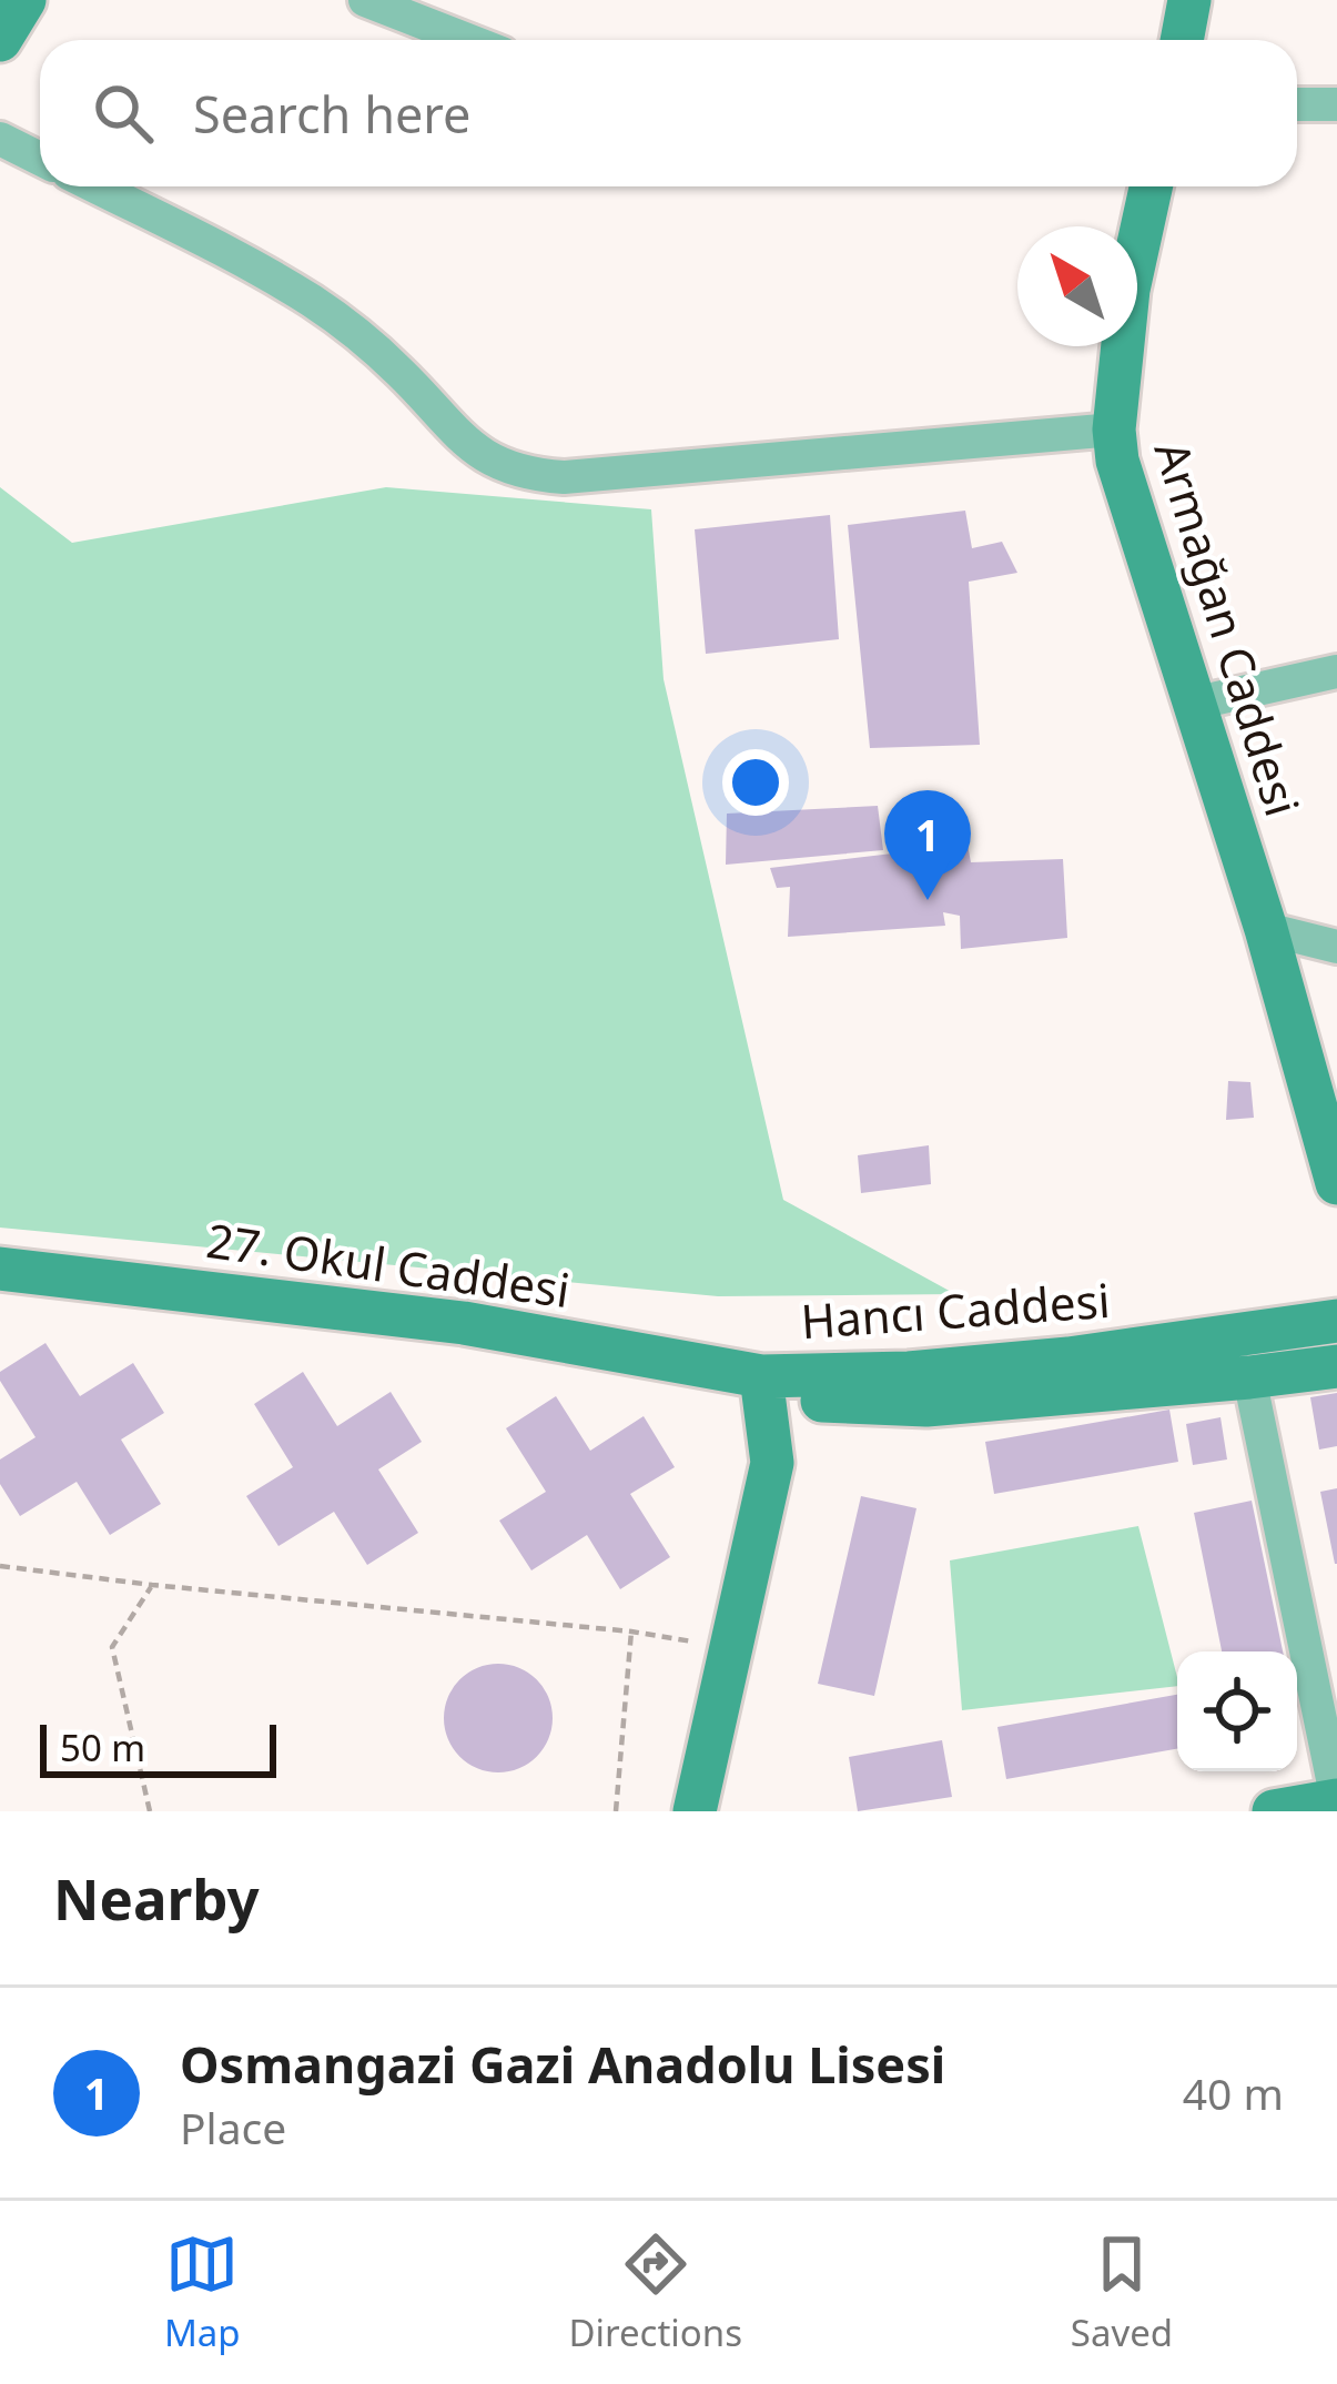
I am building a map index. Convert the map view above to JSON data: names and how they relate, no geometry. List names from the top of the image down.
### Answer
{
  "streets": {
    "main road": ["Armağan Caddesi", "27. Okul Caddesi", "Hancı Caddesi"]
  },
  "crossings": [
    ["27. Okul Caddesi", "Hancı Caddesi"]
  ],
  "scale_bar": "50 m",
  "north": "top left",
  "page": {
    "search": "Search here",
    "pins": "1",
    "scale": "50 m",
    "heading": "Nearby",
    "list": [
      {
        "mark": "1",
        "name": "Osmangazi Gazi Anadolu Lisesi",
        "note": "Place",
        "value": "40 m"
      }
    ],
    "nav": ["Map", "Directions", "Saved"]
  }
}
